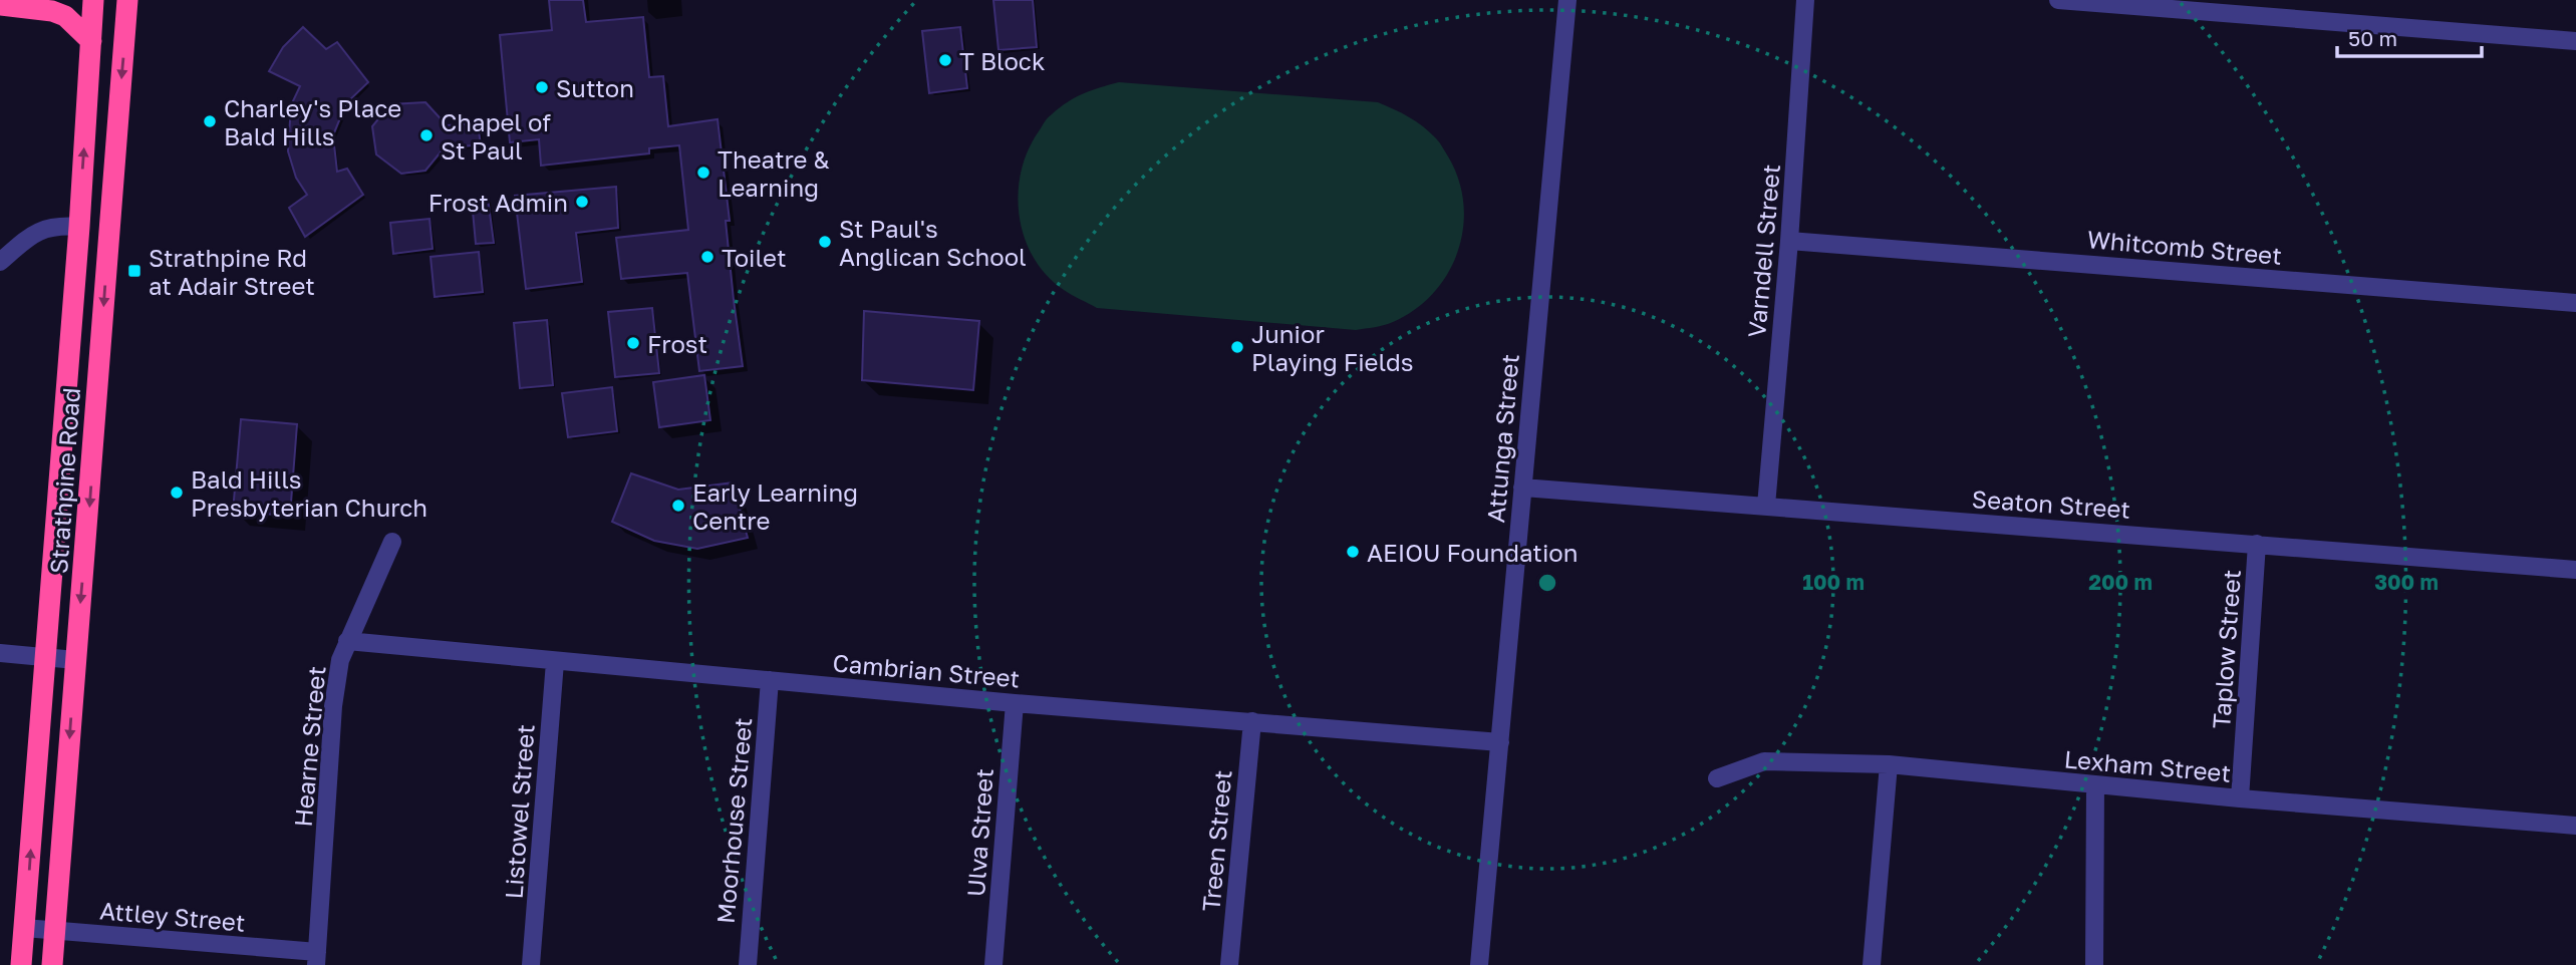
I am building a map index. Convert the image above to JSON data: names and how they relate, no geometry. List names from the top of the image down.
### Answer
{
  "streets": {
    "highway": ["Strathpine Road"],
    "street": [
      "Whitcomb Street",
      "Varndell Street",
      "Attunga Street",
      "Seaton Street",
      "Taplow Street",
      "Cambrian Street",
      "Hearne Street",
      "Lexham Street",
      "Listowel Street",
      "Moorhouse Street",
      "Ulva Street",
      "Treen Street",
      "Attley Street"
    ]
  },
  "crossings": [
    ["Whitcomb Street", "Varndell Street"],
    ["Varndell Street", "Seaton Street"],
    ["Attunga Street", "Seaton Street"],
    ["Attunga Street", "Cambrian Street"],
    ["Strathpine Road", "Attley Street"],
    ["Seaton Street", "Taplow Street"],
    ["Taplow Street", "Lexham Street"],
    ["Cambrian Street", "Hearne Street"],
    ["Cambrian Street", "Listowel Street"],
    ["Cambrian Street", "Moorhouse Street"],
    ["Cambrian Street", "Ulva Street"],
    ["Cambrian Street", "Treen Street"],
    ["Hearne Street", "Attley Street"]
  ],
  "places": {
    "other": [
      "T Block",
      "Sutton",
      "Charley's Place Bald Hills",
      "Chapel of St Paul",
      "Theatre & Learning",
      "Frost Admin",
      "St Paul's Anglican School",
      "Toilet",
      "Frost",
      "Junior Playing Fields",
      "Bald Hills Presbyterian Church",
      "Early Learning Centre",
      "AEIOU Foundation"
    ],
    "transit": ["Strathpine Rd at Adair Street"]
  },
  "scale_bar": "50 m",
  "rings": ["100 m", "200 m", "300 m"]
}
